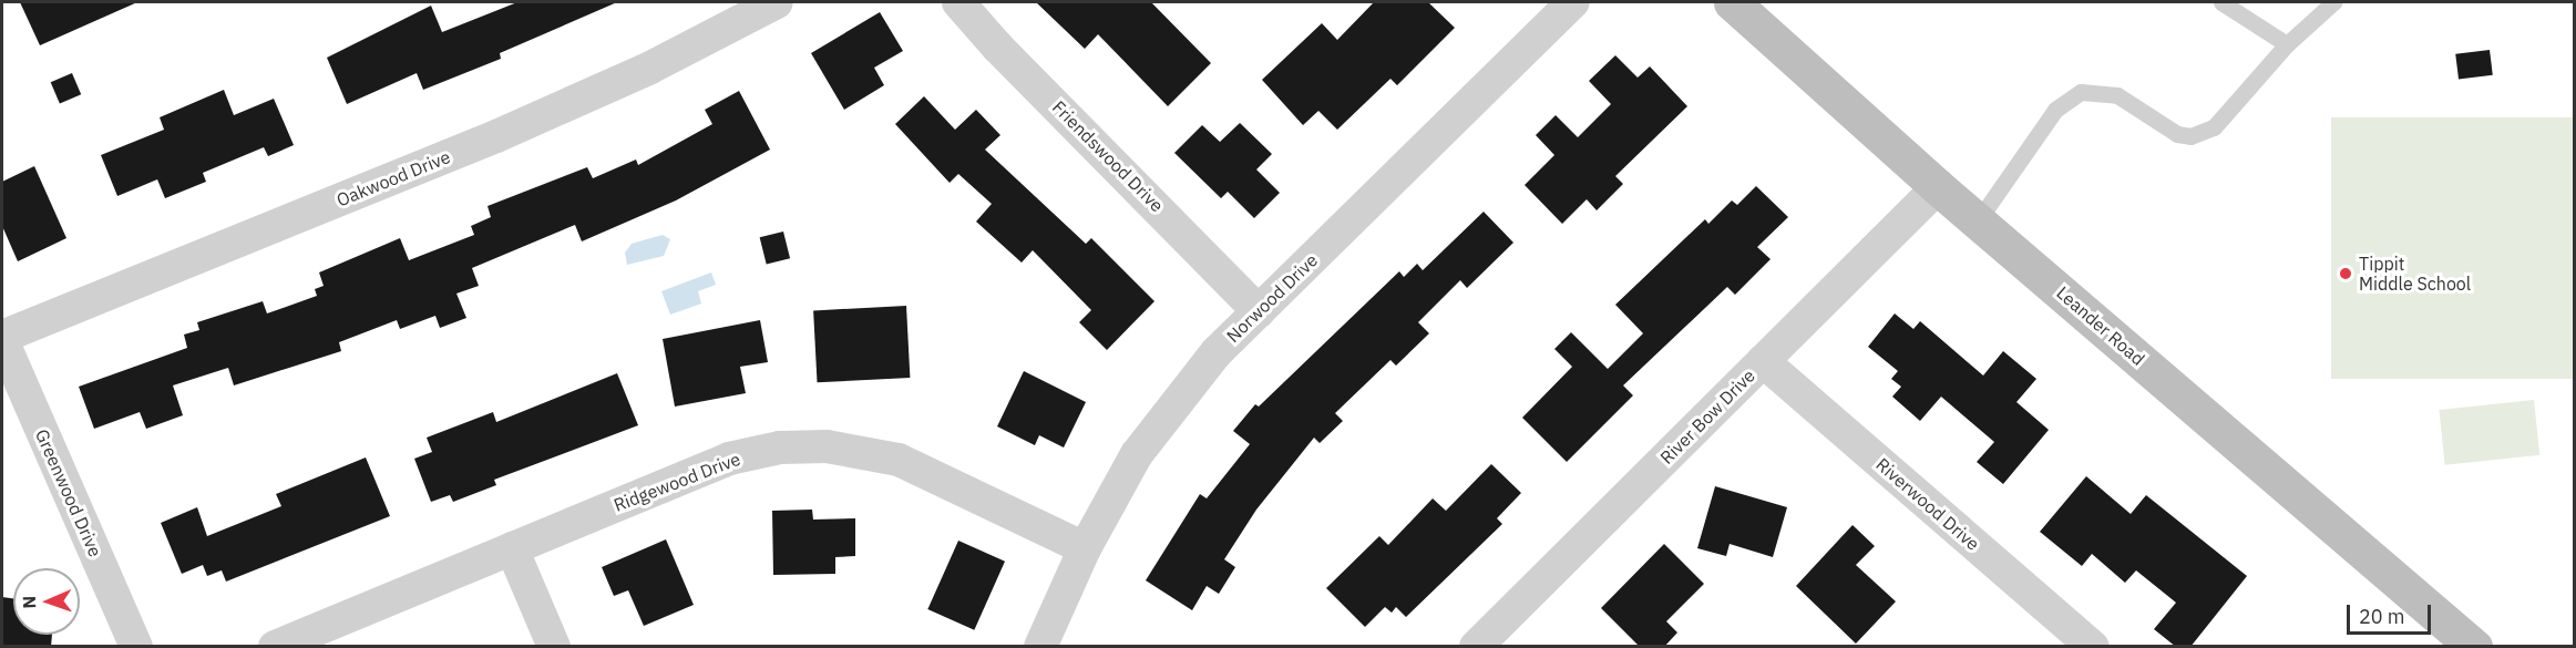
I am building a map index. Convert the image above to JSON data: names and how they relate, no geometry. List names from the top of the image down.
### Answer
{
  "streets": {
    "main road": ["Leander Road"],
    "street": [
      "Friendswood Drive",
      "Oakwood Drive",
      "Norwood Drive",
      "River Bow Drive",
      "Ridgewood Drive",
      "Greenwood Drive",
      "Riverwood Drive"
    ]
  },
  "crossings": [
    ["Friendswood Drive", "Norwood Drive"],
    ["Oakwood Drive", "Greenwood Drive"],
    ["Norwood Drive", "Ridgewood Drive"],
    ["Leander Road", "River Bow Drive"],
    ["River Bow Drive", "Riverwood Drive"]
  ],
  "places": ["Tippit Middle School"],
  "scale_bar": "20 m",
  "north": "left"
}
